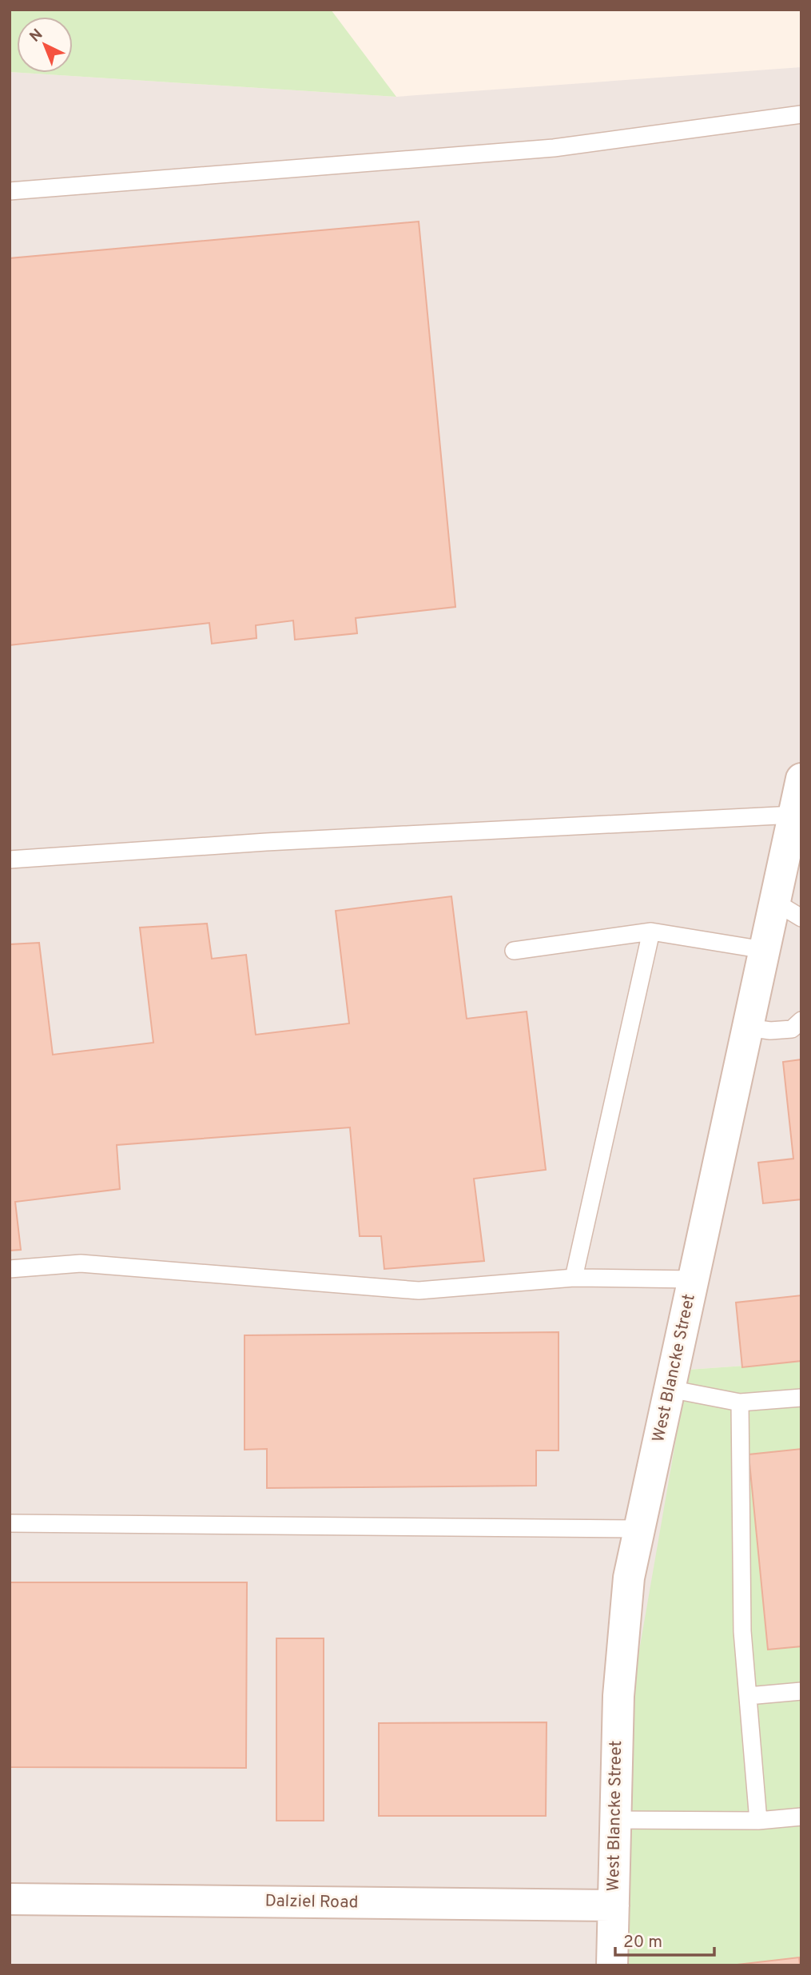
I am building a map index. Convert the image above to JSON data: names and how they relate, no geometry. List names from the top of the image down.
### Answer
{
  "streets": {
    "street": ["West Blancke Street", "Dalziel Road"]
  },
  "crossings": [
    ["West Blancke Street", "Dalziel Road"]
  ],
  "scale_bar": "20 m",
  "north": "top left"
}
